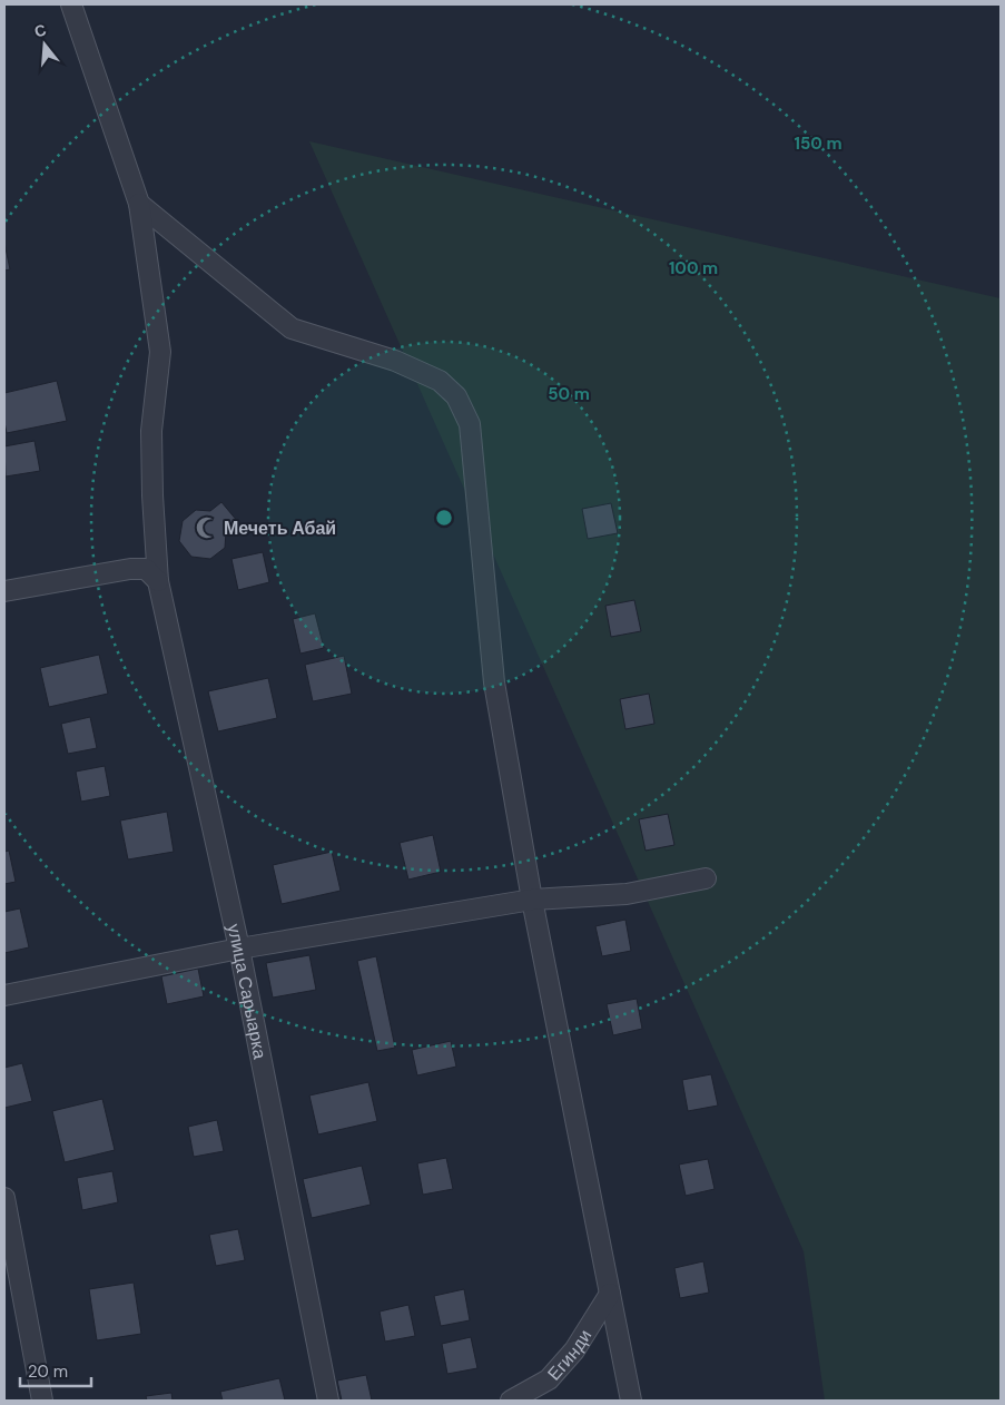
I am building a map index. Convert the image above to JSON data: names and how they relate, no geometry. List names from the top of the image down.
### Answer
{
  "streets": {
    "street": ["улица Сарыарка", "Егинди"]
  },
  "places": {
    "mosque": ["Мечеть Абай"]
  },
  "scale_bar": "20 m",
  "north": "top",
  "rings": ["150 m", "100 m", "50 m"]
}
